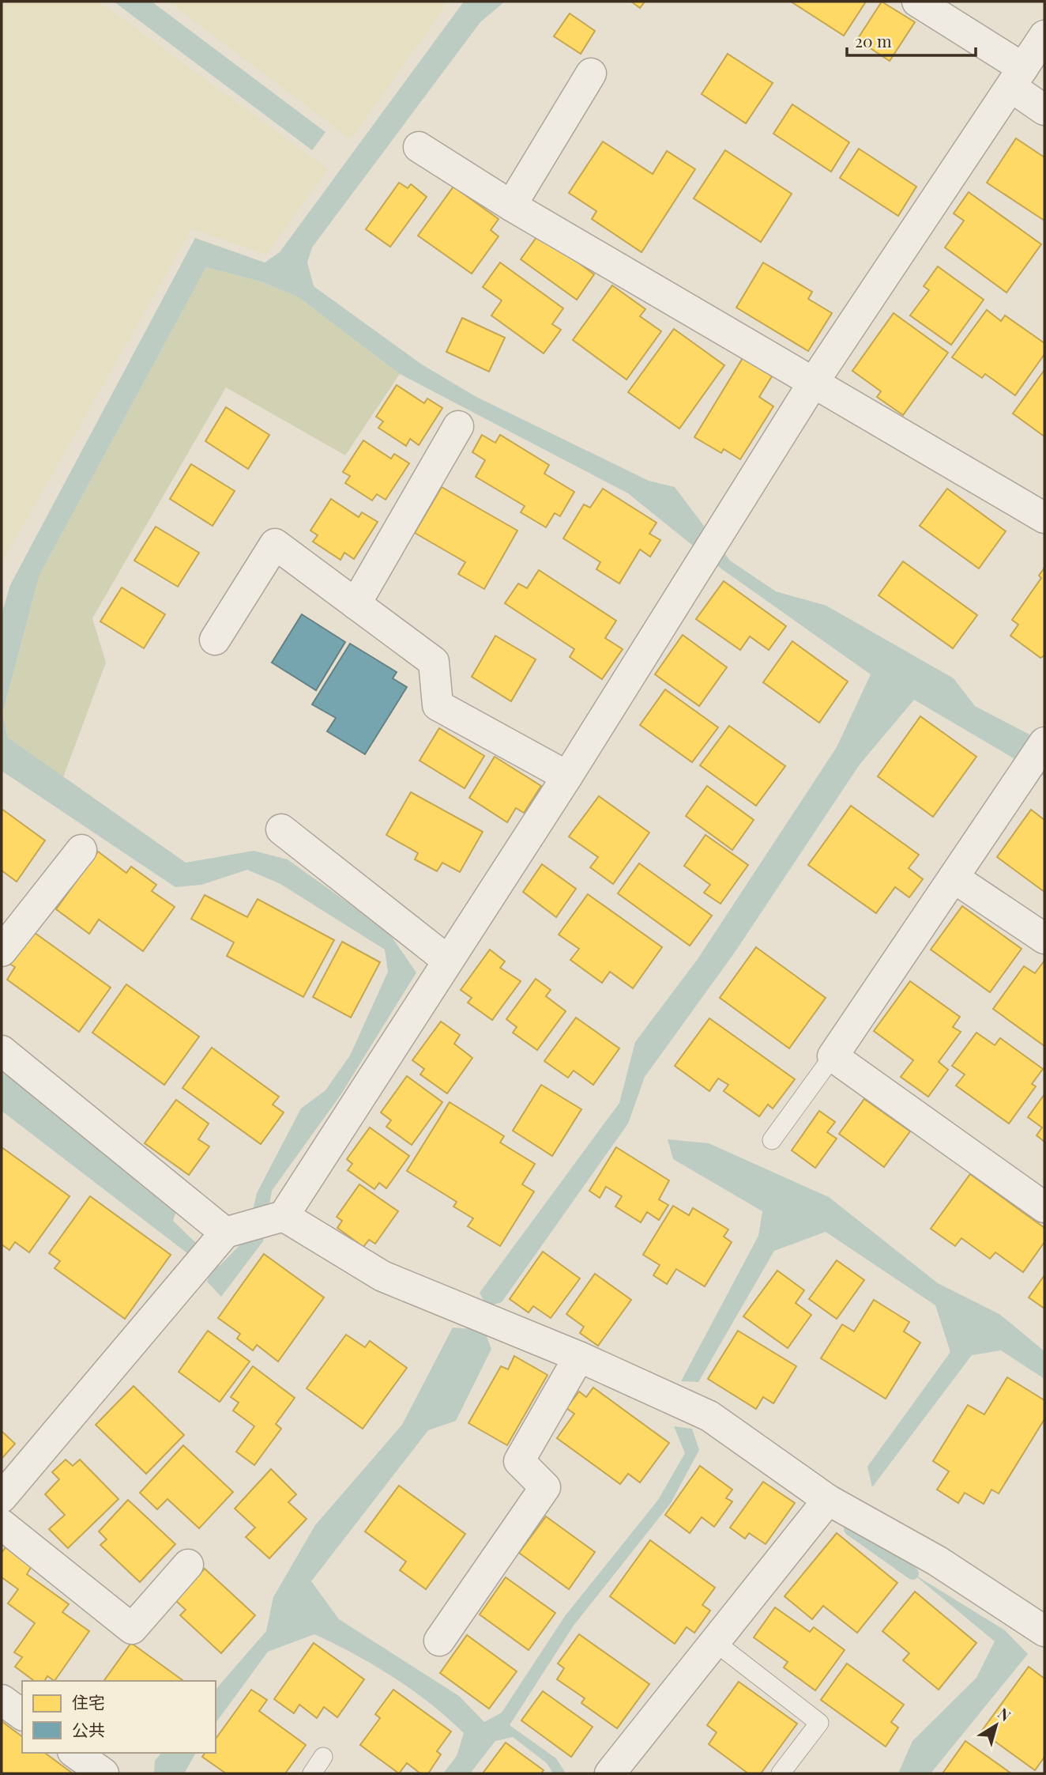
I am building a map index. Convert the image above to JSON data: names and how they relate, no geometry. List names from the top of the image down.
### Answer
{
  "legend": ["住宅", "公共"],
  "scale_bar": "20 m",
  "north": "top right"
}
